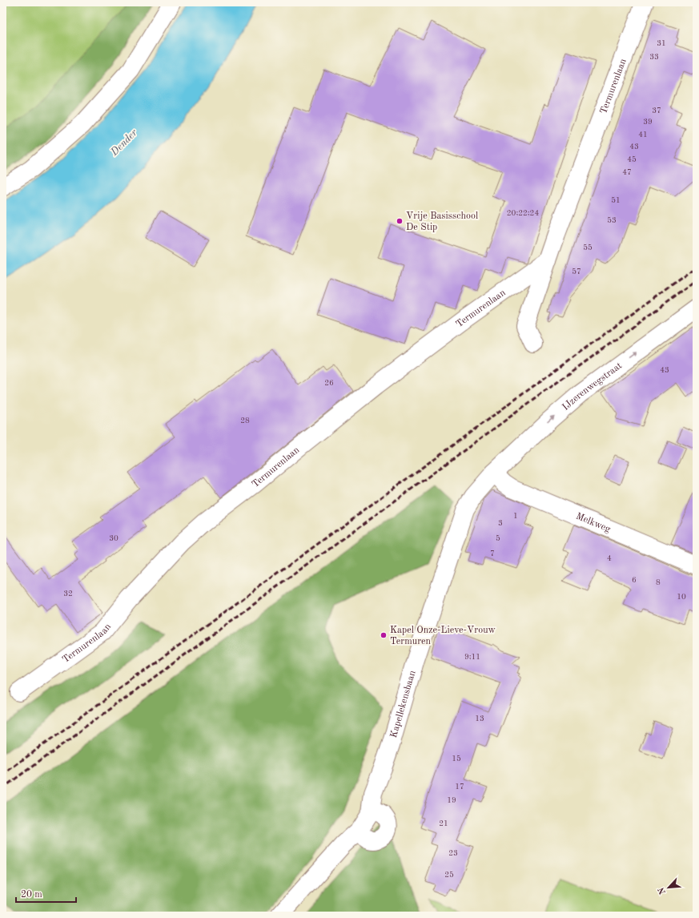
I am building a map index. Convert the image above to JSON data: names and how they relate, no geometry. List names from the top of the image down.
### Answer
{
  "streets": {
    "street": [
      "Termurenlaan",
      "IJzerenwegstraat",
      "Melkweg",
      "Kapellekensbaan"
    ]
  },
  "crossings": [
    ["IJzerenwegstraat", "Melkweg"],
    ["IJzerenwegstraat", "Kapellekensbaan"],
    ["Melkweg", "Kapellekensbaan"]
  ],
  "one_way": ["IJzerenwegstraat"],
  "water": ["Dender"],
  "places": ["Vrije Basisschool De Stip", "Kapel Onze-Lieve-Vrouw Termuren"],
  "house_numbers": [
    "31",
    "33",
    "37",
    "39",
    "41",
    "43",
    "45",
    "47",
    "51",
    "20;22;24",
    "53",
    "55",
    "57",
    "43",
    "26",
    "28",
    "1",
    "3",
    "30",
    "5",
    "7",
    "4",
    "6",
    "8",
    "32",
    "10",
    "9;11",
    "13",
    "15",
    "17",
    "19",
    "21",
    "23",
    "25"
  ],
  "scale_bar": "20 m",
  "north": "bottom left"
}
